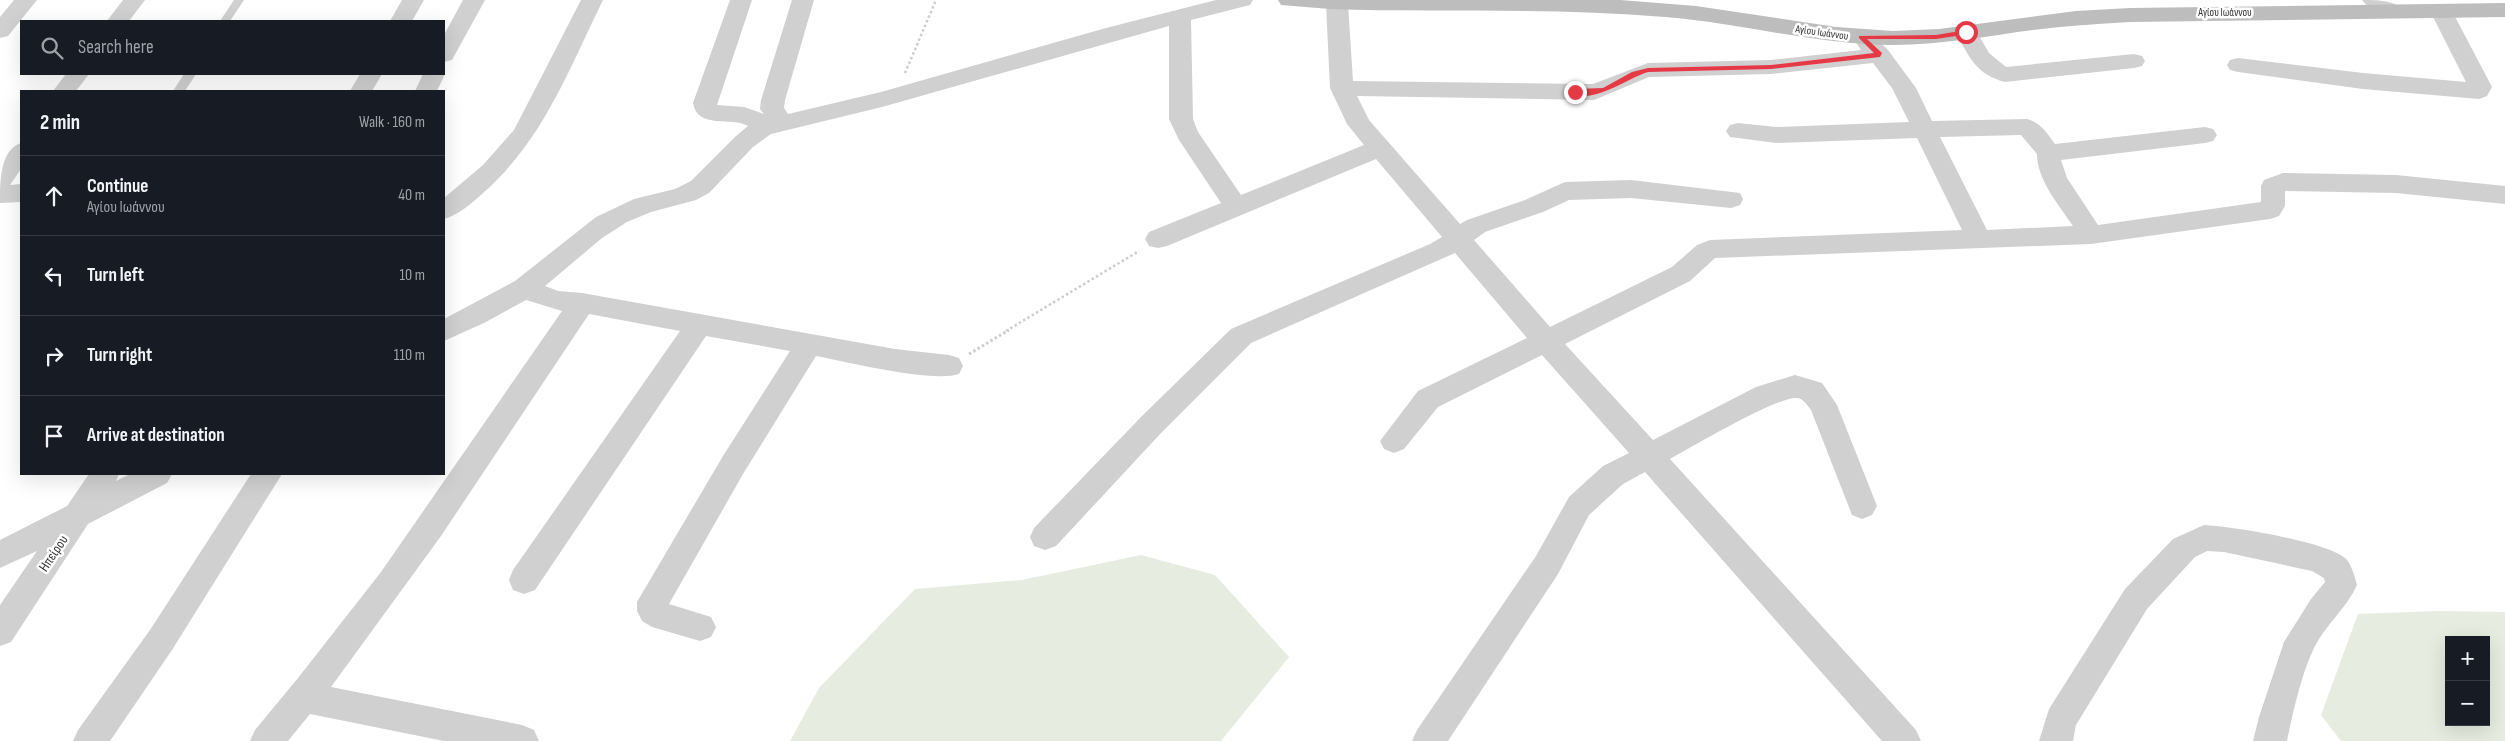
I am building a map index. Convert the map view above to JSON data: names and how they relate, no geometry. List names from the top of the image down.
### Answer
{
  "streets": {
    "street": ["Αγίου Ιωάννου", "Ηπείρου"]
  },
  "page": {
    "search": "Search here",
    "heading": ["2 min", "Walk · 160 m"],
    "list": [
      ["Continue", "Αγίου Ιωάννου", "40 m"],
      ["Turn left", "10 m"],
      ["Turn right", "110 m"],
      "Arrive at destination"
    ],
    "map_buttons": ["+", "−"]
  }
}
